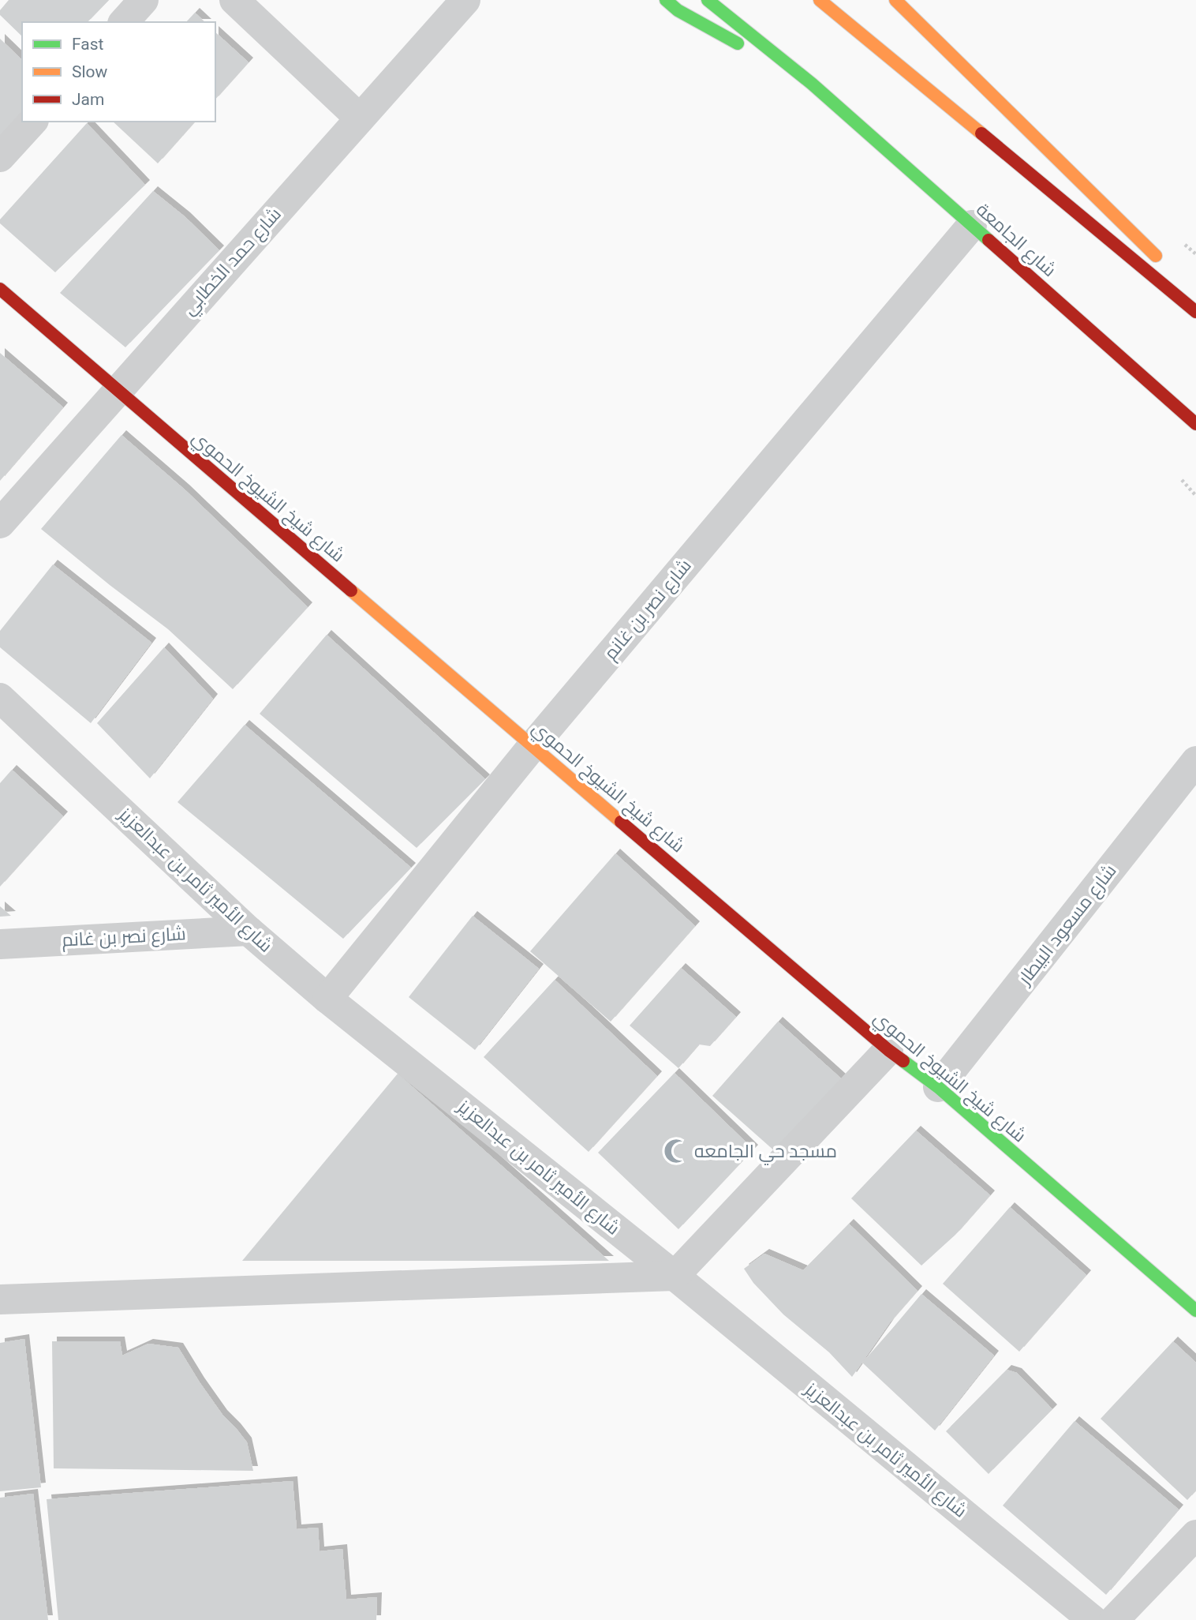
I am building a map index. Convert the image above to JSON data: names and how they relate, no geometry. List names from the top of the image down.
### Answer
{
  "streets": {
    "main road": ["شارع الجامعة", "شارع شيخ الشيوخ الحموي"],
    "street": [
      "شارع حمد الخطابي",
      "شارع نصر بن غانم",
      "شارع الأمير ثامر بن عبدالعزيز",
      "شارع مسعود البيطار"
    ]
  },
  "crossings": [
    ["شارع الجامعة", "شارع نصر بن غانم"],
    ["شارع حمد الخطابي", "شارع شيخ الشيوخ الحموي"],
    ["شارع شيخ الشيوخ الحموي", "شارع نصر بن غانم"],
    ["شارع شيخ الشيوخ الحموي", "شارع مسعود البيطار"],
    ["شارع نصر بن غانم", "شارع الأمير ثامر بن عبدالعزيز"]
  ],
  "places": {
    "mosque": ["مسجد حي الجامعه"]
  },
  "legend": ["Fast", "Slow", "Jam"]
}
